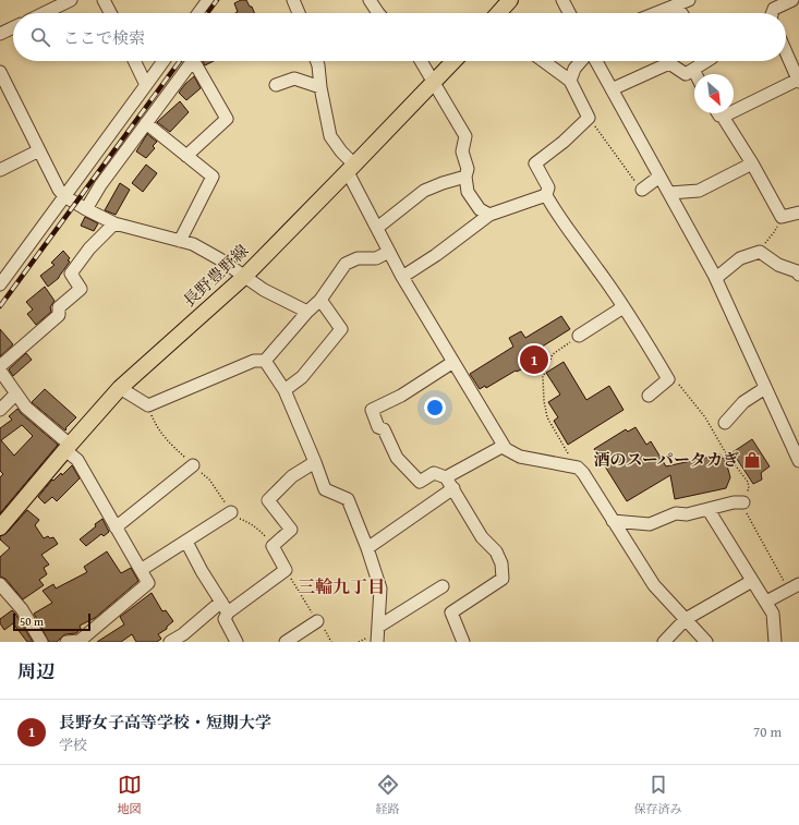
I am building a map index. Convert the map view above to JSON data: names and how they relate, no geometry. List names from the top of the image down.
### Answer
{
  "streets": {
    "main road": ["長野豊野線"]
  },
  "districts": ["三輪九丁目"],
  "places": {
    "shop": ["酒のスーパータカぎ"]
  },
  "scale_bar": "50 m",
  "north": "bottom right",
  "page": {
    "search": "ここで検索",
    "pins": "1",
    "scale": "50 m",
    "heading": "周辺",
    "list": [
      {
        "mark": "1",
        "name": "長野女子高等学校・短期大学",
        "note": "学校",
        "value": "70 m"
      }
    ],
    "nav": ["地図", "経路", "保存済み"]
  }
}
